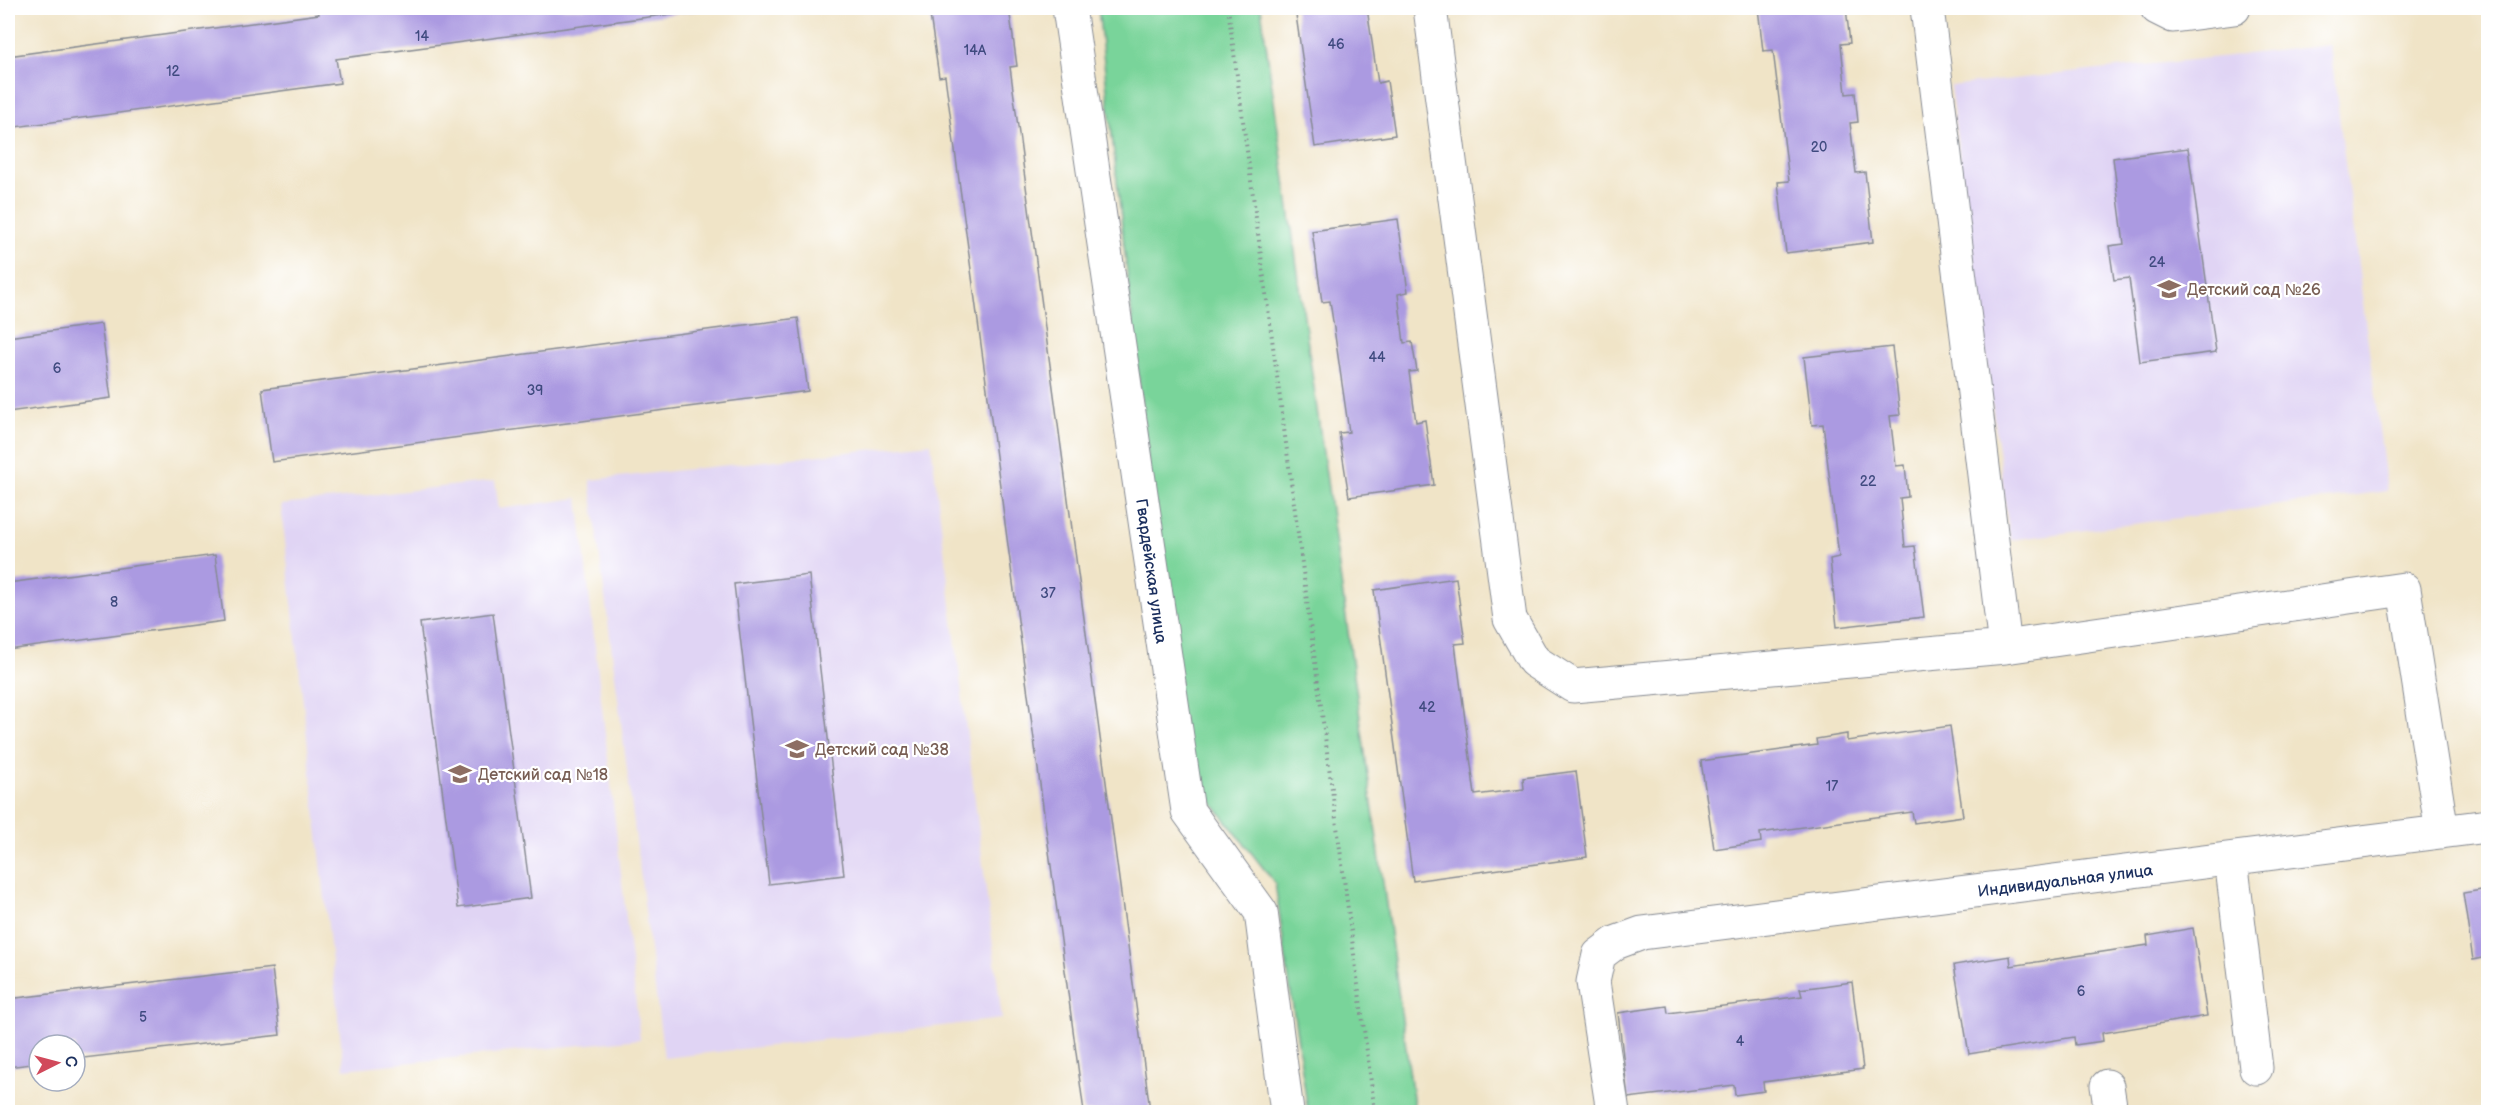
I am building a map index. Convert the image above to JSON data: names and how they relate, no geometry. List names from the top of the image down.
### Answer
{
  "streets": {
    "street": ["Гвардейская улица", "Индивидуальная улица"]
  },
  "places": {
    "school or university": ["Детский сад №26", "Детский сад №38", "Детский сад №18"]
  },
  "house_numbers": [
    "14",
    "46",
    "14А",
    "12",
    "20",
    "24",
    "44",
    "6",
    "39",
    "22",
    "37",
    "8",
    "42",
    "17",
    "6",
    "5",
    "4"
  ],
  "north": "right"
}
